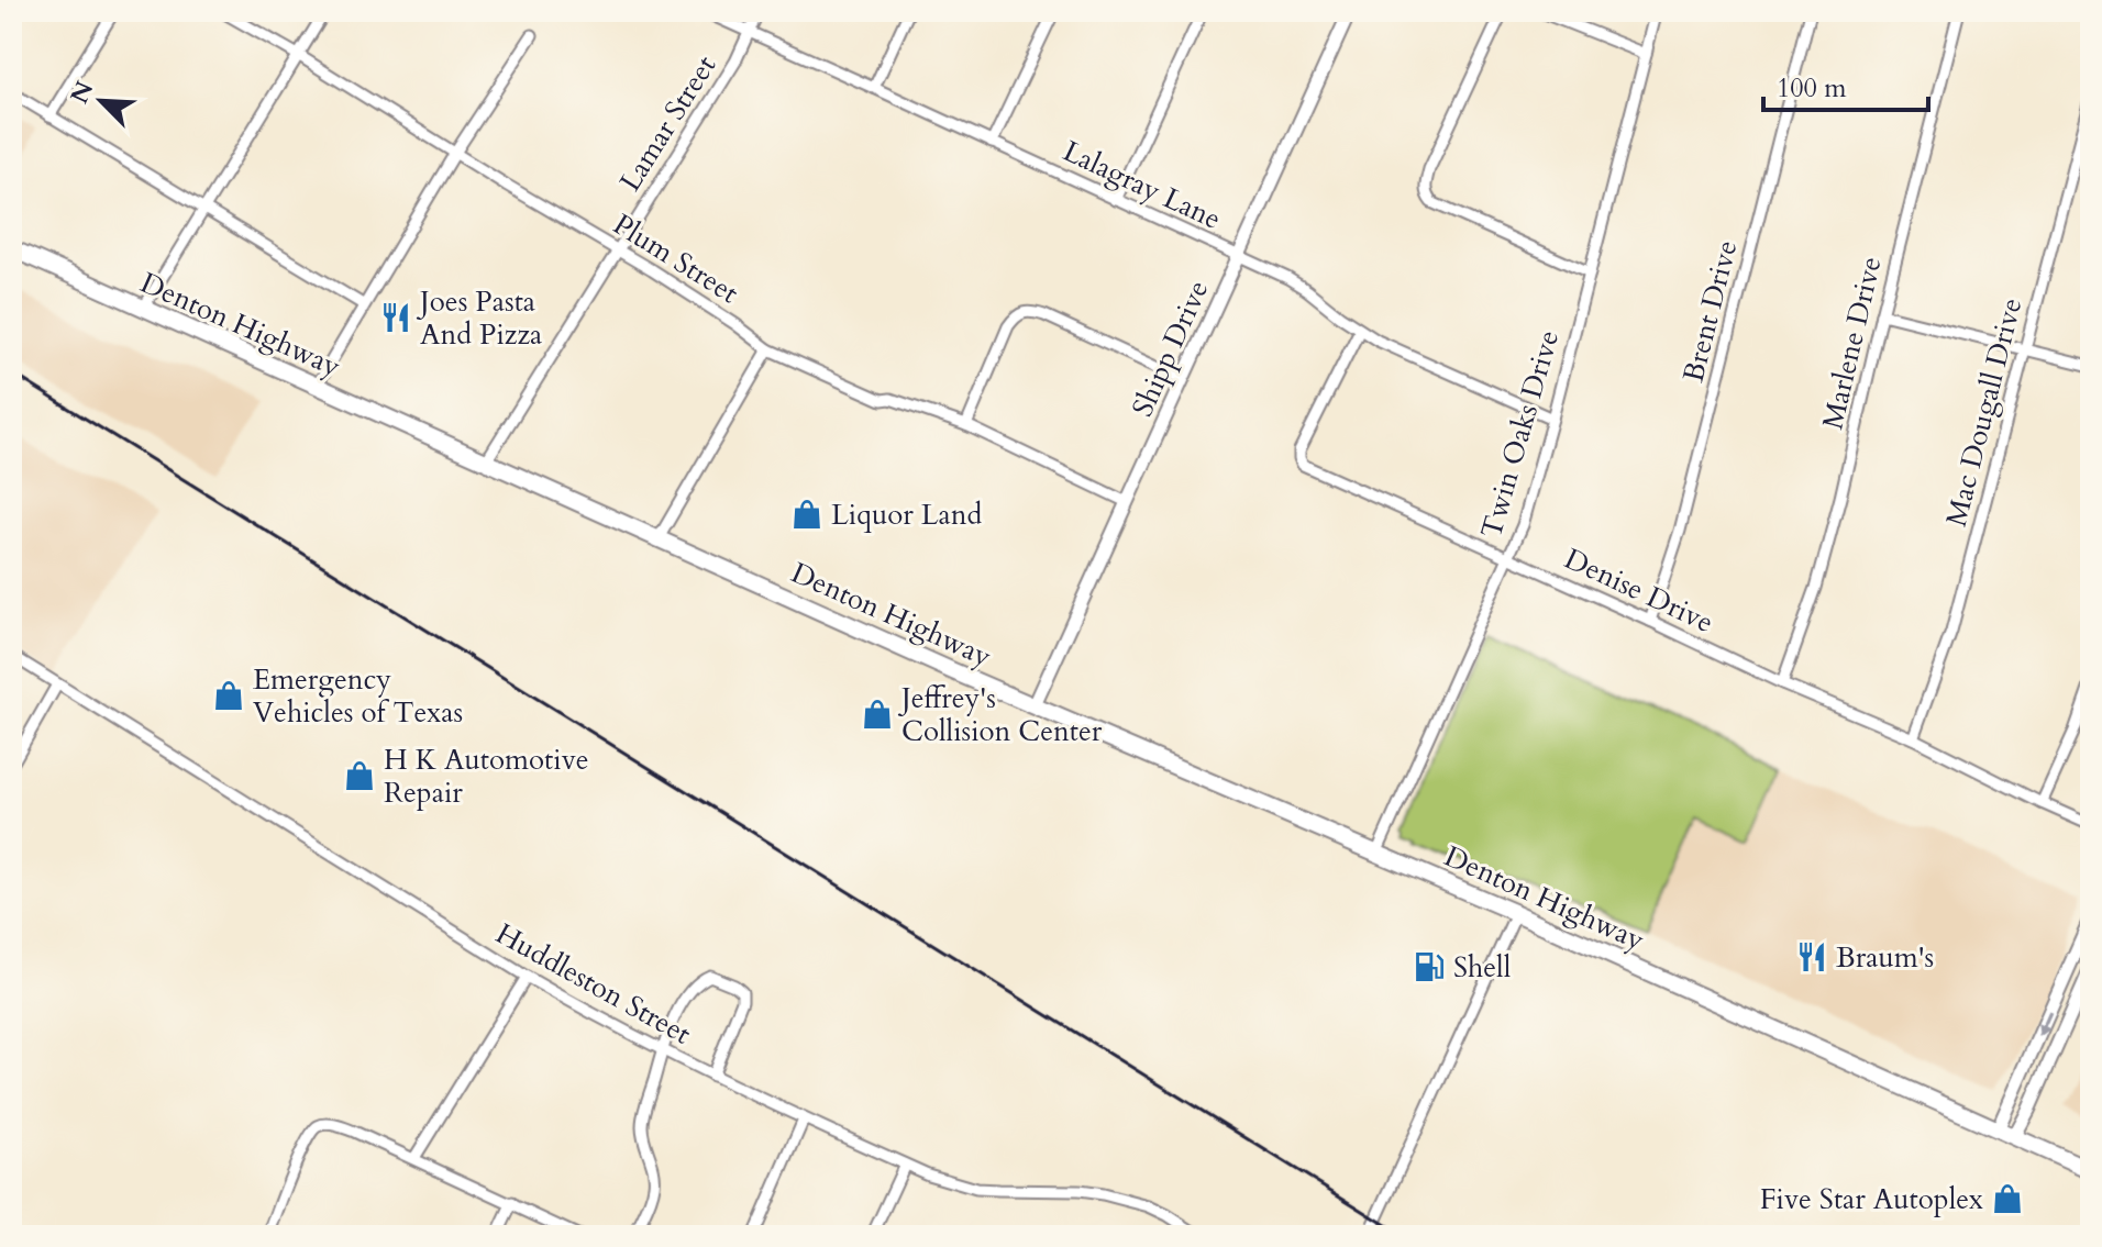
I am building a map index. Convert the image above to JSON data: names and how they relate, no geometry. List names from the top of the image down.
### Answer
{
  "streets": {
    "main road": ["Denton Highway"],
    "street": [
      "Lamar Street",
      "Lalagray Lane",
      "Plum Street",
      "Brent Drive",
      "Marlene Drive",
      "Shipp Drive",
      "Mac Dougall Drive",
      "Twin Oaks Drive",
      "Denise Drive",
      "Huddleston Street"
    ]
  },
  "crossings": [
    ["Lamar Street", "Lalagray Lane"],
    ["Lamar Street", "Plum Street"],
    ["Lamar Street", "Denton Highway"],
    ["Lalagray Lane", "Shipp Drive"],
    ["Lalagray Lane", "Twin Oaks Drive"],
    ["Lalagray Lane", "Denise Drive"],
    ["Plum Street", "Shipp Drive"],
    ["Brent Drive", "Denise Drive"],
    ["Denton Highway", "Shipp Drive"],
    ["Denton Highway", "Twin Oaks Drive"],
    ["Marlene Drive", "Denise Drive"],
    ["Mac Dougall Drive", "Denise Drive"],
    ["Twin Oaks Drive", "Denise Drive"]
  ],
  "places": {
    "restaurant": ["Joes Pasta And Pizza", "Braum's"],
    "shop": [
      "Liquor Land",
      "Emergency Vehicles of Texas",
      "Jeffrey's Collision Center",
      "H K Automotive Repair",
      "Five Star Autoplex"
    ],
    "fuel station": ["Shell"]
  },
  "scale_bar": "100 m",
  "north": "top left"
}
